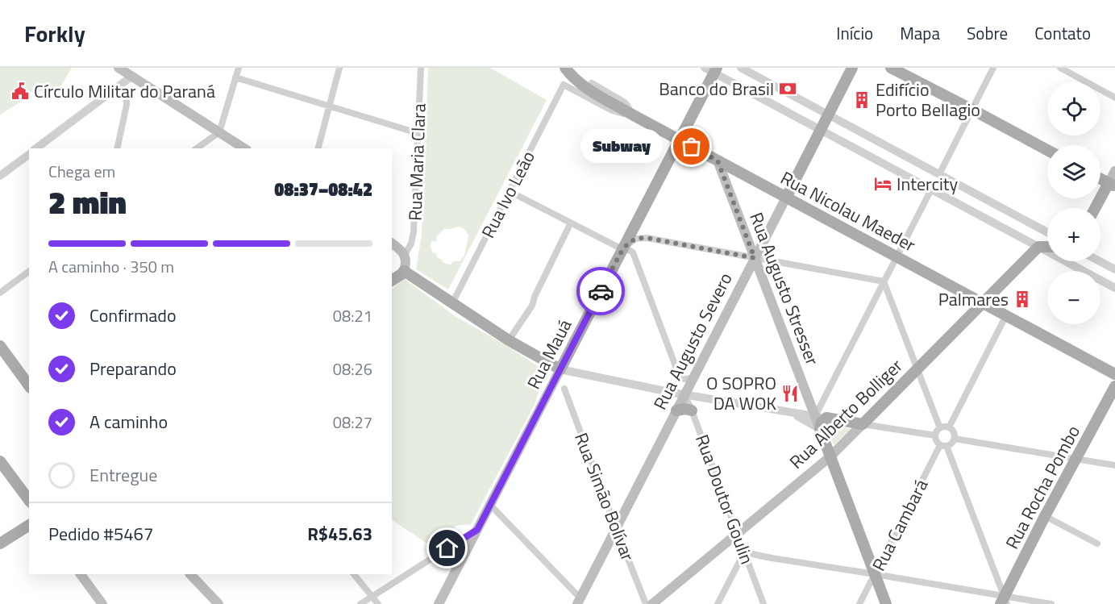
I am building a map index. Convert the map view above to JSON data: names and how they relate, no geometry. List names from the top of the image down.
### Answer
{
  "streets": {
    "main road": [
      "Rua Nicolau Maeder",
      "Rua Augusto Stresser",
      "Rua Augusto Severo",
      "Rua Mauá",
      "Rua Alberto Bolliger",
      "Rua Rocha Pombo"
    ],
    "street": [
      "Rua Maria Clara",
      "Rua Ivo Leão",
      "Rua Simão Bolívar",
      "Rua Doutor Goulin",
      "Rua Cambará"
    ]
  },
  "crossings": [
    ["Rua Ivo Leão", "Rua Nicolau Maeder"],
    ["Rua Nicolau Maeder", "Rua Augusto Stresser"],
    ["Rua Nicolau Maeder", "Rua Augusto Severo"],
    ["Rua Nicolau Maeder", "Rua Mauá"],
    ["Rua Nicolau Maeder", "Rua Alberto Bolliger"],
    ["Rua Augusto Stresser", "Rua Augusto Severo"],
    ["Rua Augusto Severo", "Rua Simão Bolívar"],
    ["Rua Augusto Severo", "Rua Doutor Goulin"],
    ["Rua Alberto Bolliger", "Rua Doutor Goulin"]
  ],
  "places": {
    "bank": ["Banco do Brasil"],
    "public building": ["Círculo Militar do Paraná"],
    "building": ["Edifício Porto Bellagio", "Palmares"],
    "other": ["Subway"],
    "hotel": ["Intercity"],
    "restaurant": ["O SOPRO DA WOK"]
  },
  "page": {
    "header": "Forkly",
    "nav": [
      "Início",
      "Mapa",
      "Sobre",
      "Contato"
    ],
    "map_buttons": ["+", "−"],
    "bubble": "Subway",
    "heading": ["2 min", "Chega em", "08:37–08:42"],
    "panel": ["Pedido #5467", "R$45.63"],
    "bar": "A caminho · 350 m",
    "list": [
      ["Confirmado", "08:21"],
      ["Preparando", "08:26"],
      ["A caminho", "08:27"],
      "Entregue"
    ]
  }
}
